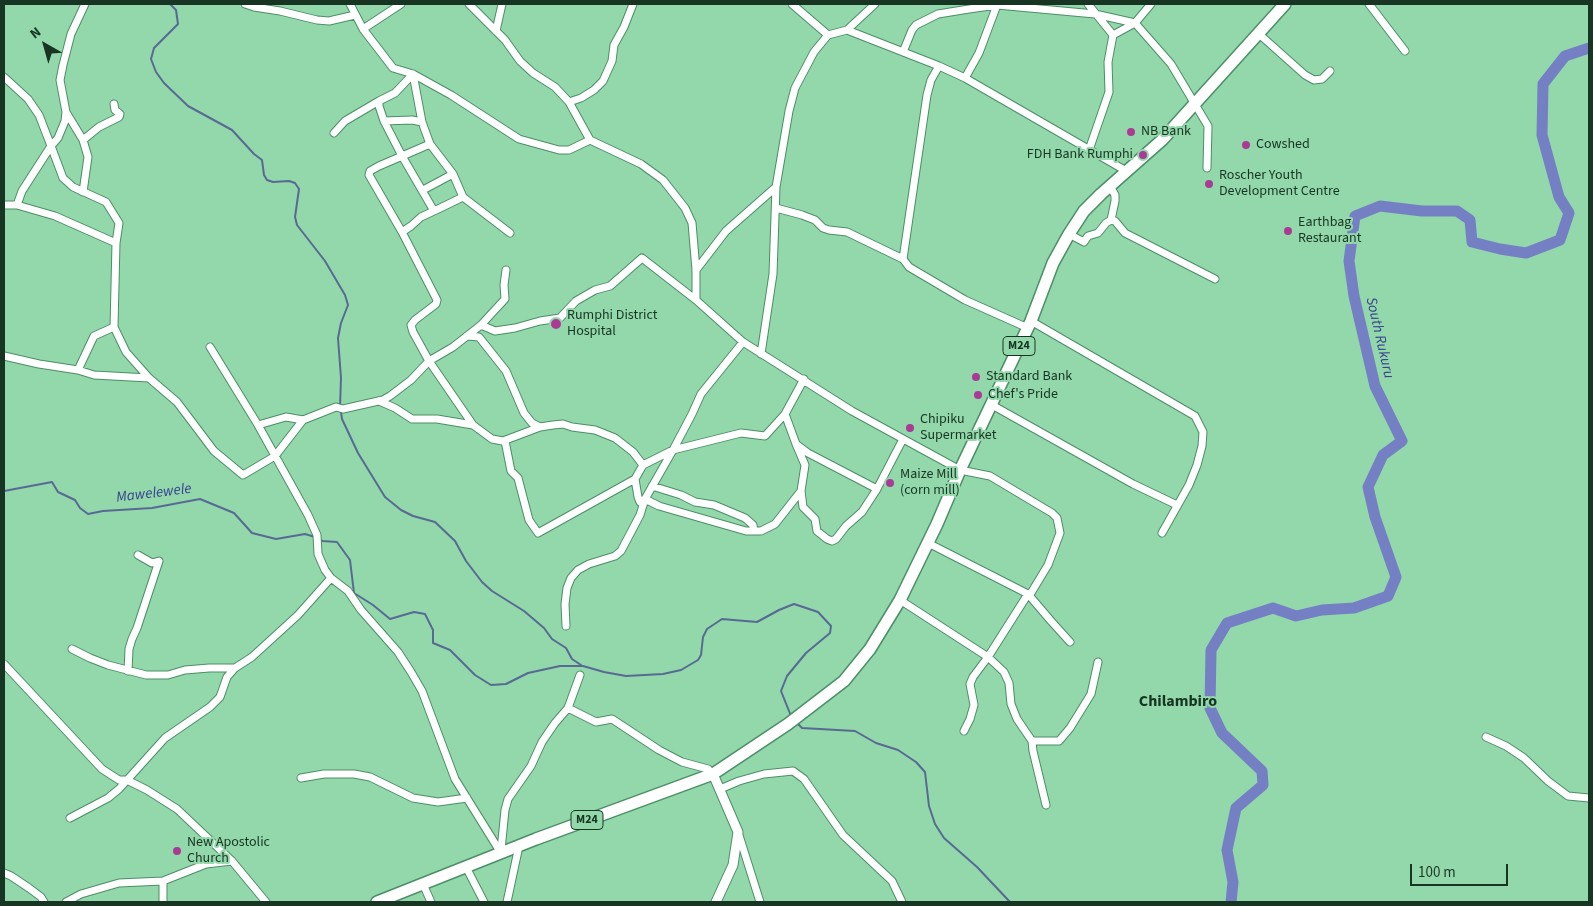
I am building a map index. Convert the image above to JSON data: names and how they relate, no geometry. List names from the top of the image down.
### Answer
{
  "streets": {
    "main road": ["M24"]
  },
  "districts": ["Chilambiro"],
  "water": ["South Rukuru", "Mawelewele"],
  "places": [
    "NB Bank",
    "Cowshed",
    "FDH Bank Rumphi",
    "Roscher Youth Development Centre",
    "Earthbag Restaurant",
    "Rumphi District Hospital",
    "Standard Bank",
    "Chef's Pride",
    "Chipiku Supermarket",
    "Maize Mill (corn mill)",
    "New Apostolic Church"
  ],
  "scale_bar": "100 m",
  "north": "top left"
}
